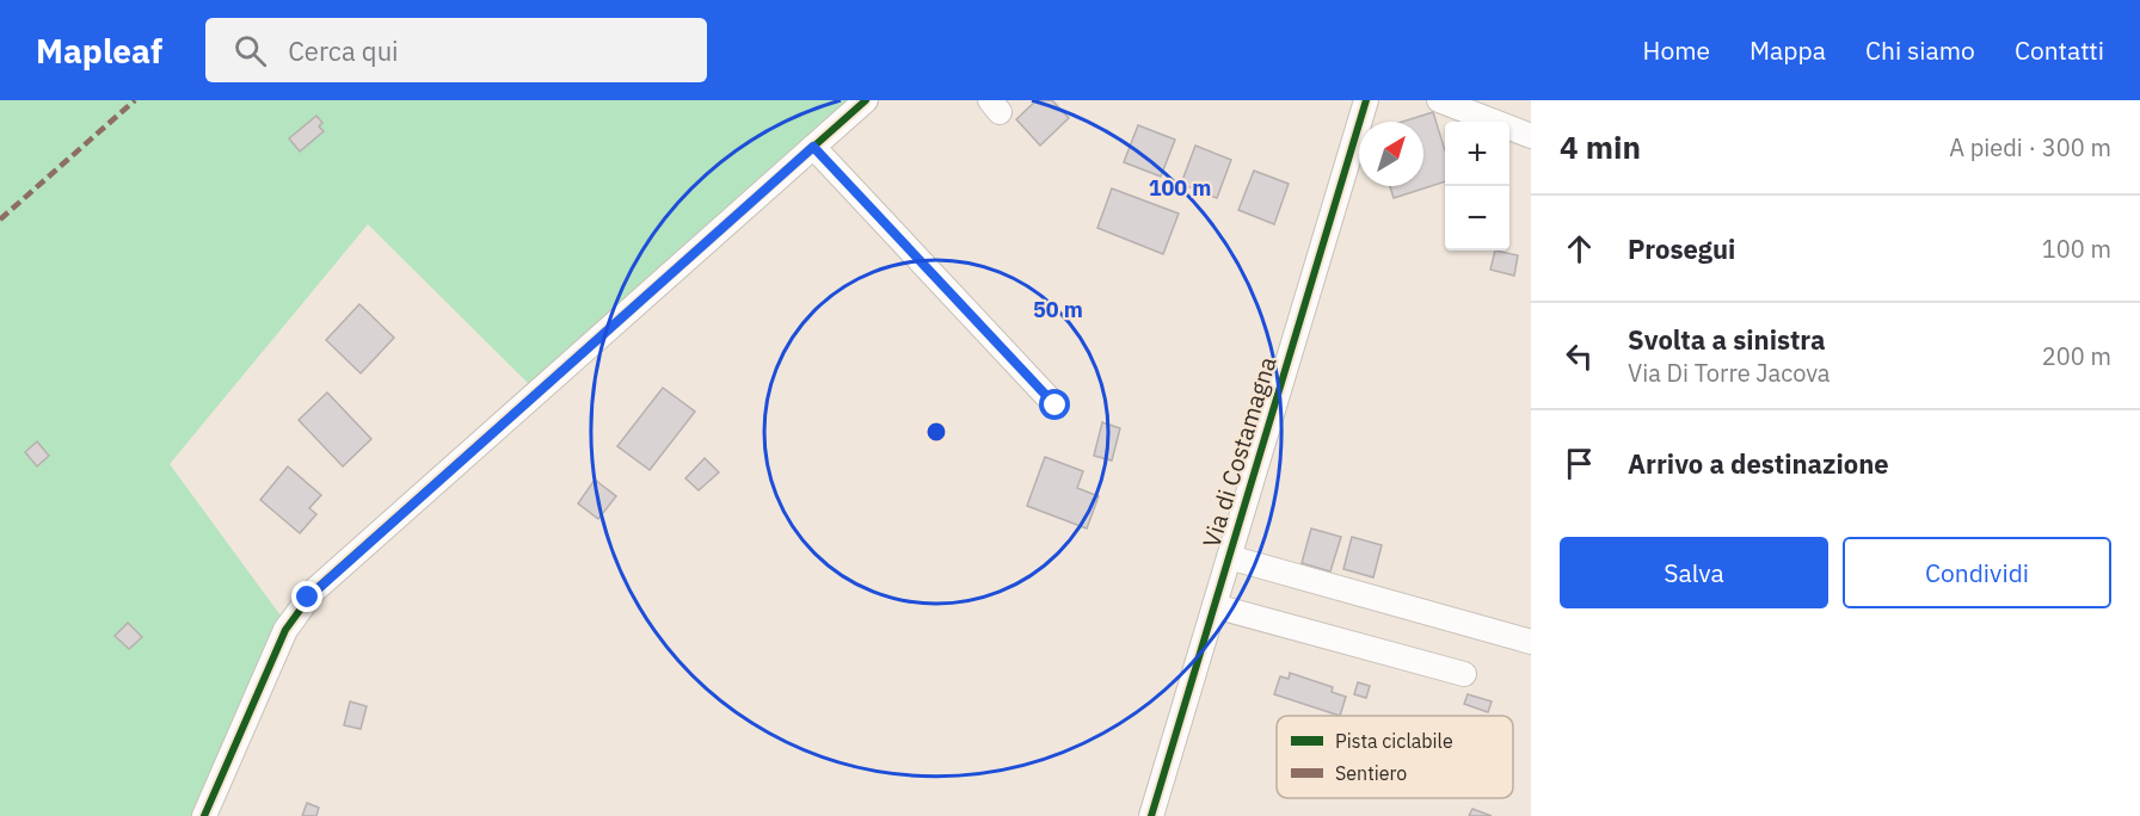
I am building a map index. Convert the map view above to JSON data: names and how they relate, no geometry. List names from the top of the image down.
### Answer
{
  "streets": {
    "street": ["Via di Costamagna"]
  },
  "legend": ["Pista ciclabile", "Sentiero"],
  "north": "top right",
  "page": {
    "header": "Mapleaf",
    "search": "Cerca qui",
    "nav": [
      "Home",
      "Mappa",
      "Chi siamo",
      "Contatti"
    ],
    "heading": ["4 min", "A piedi · 300 m"],
    "map_buttons": ["+", "−"],
    "list": [
      ["Prosegui", "100 m"],
      ["Svolta a sinistra", "Via Di Torre Jacova", "200 m"],
      "Arrivo a destinazione"
    ],
    "buttons": ["Salva", "Condividi"]
  },
  "rings": ["100 m", "50 m"]
}
